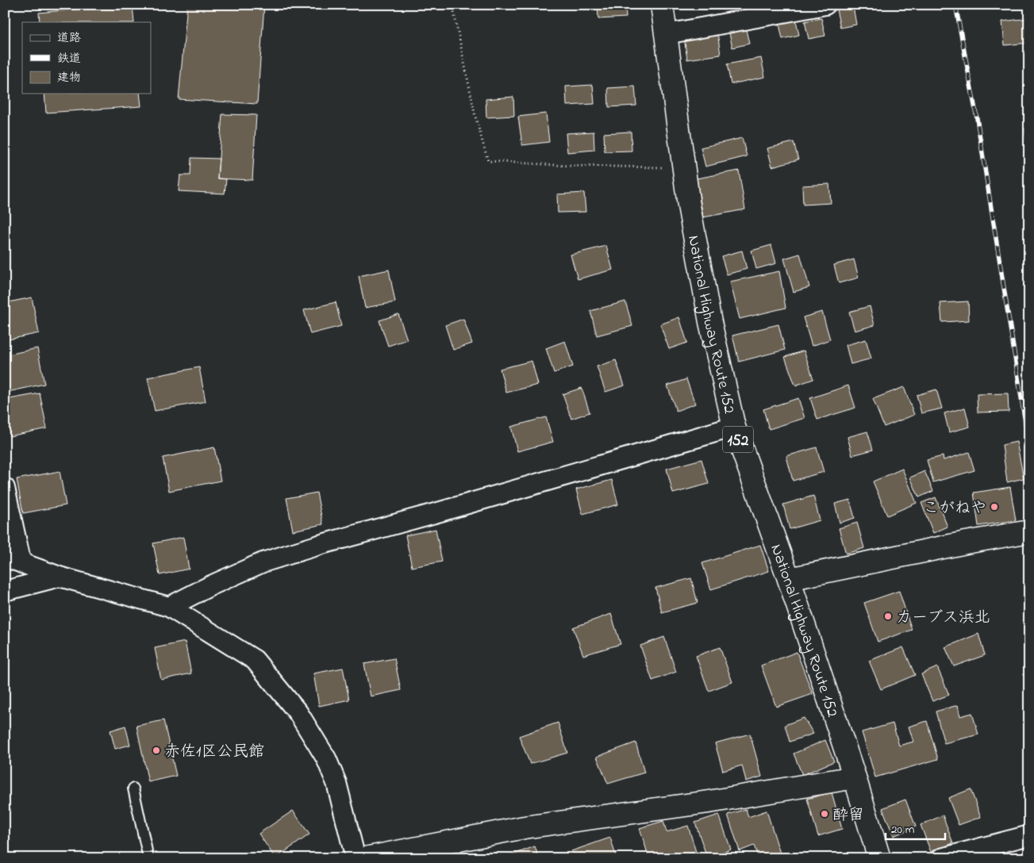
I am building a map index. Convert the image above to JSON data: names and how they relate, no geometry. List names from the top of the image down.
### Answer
{
  "streets": {
    "main road": ["National Highway Route 152", "152"]
  },
  "places": [
    "こがねや",
    "カーブス浜北",
    "赤佐1区公民館",
    "酔留"
  ],
  "legend": ["道路", "鉄道", "建物"],
  "scale_bar": "20 m"
}
